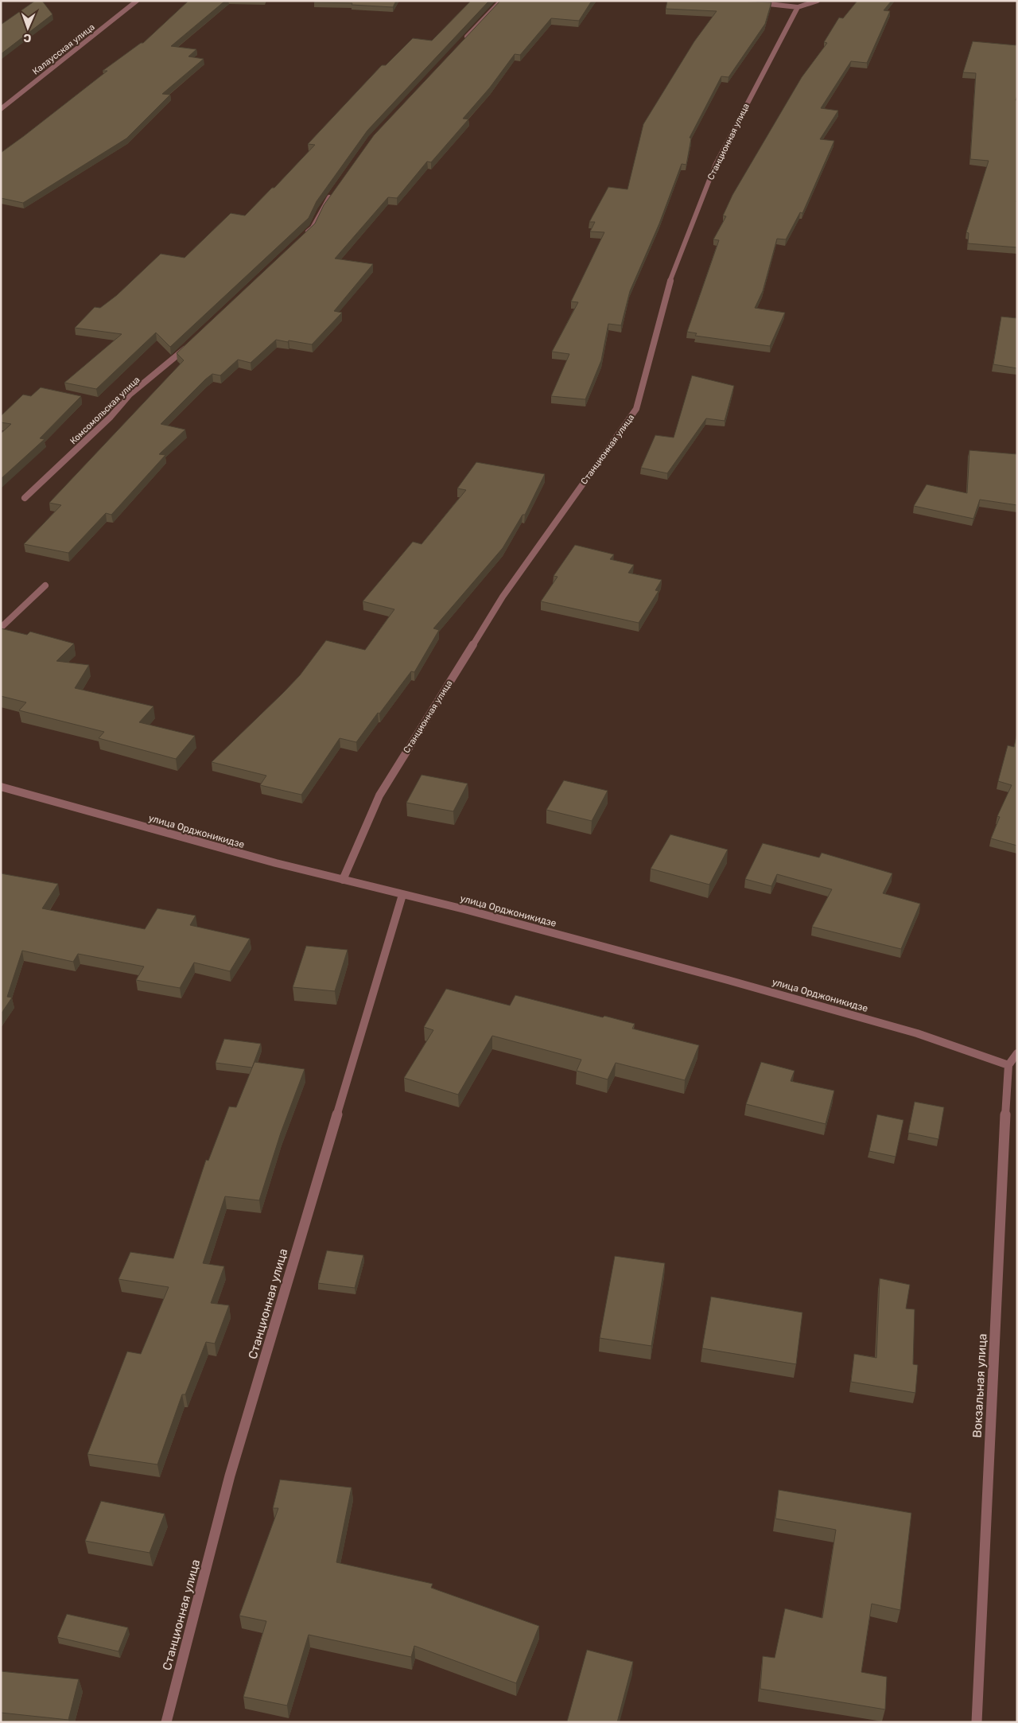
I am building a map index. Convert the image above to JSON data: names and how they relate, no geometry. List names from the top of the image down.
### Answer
{
  "streets": {
    "street": [
      "Калаусская улица",
      "Станционная улица",
      "Комсомольская улица",
      "улица Орджоникидзе",
      "Вокзальная улица"
    ]
  },
  "crossings": [
    ["Станционная улица", "улица Орджоникидзе"],
    ["улица Орджоникидзе", "Вокзальная улица"]
  ],
  "north": "bottom"
}
